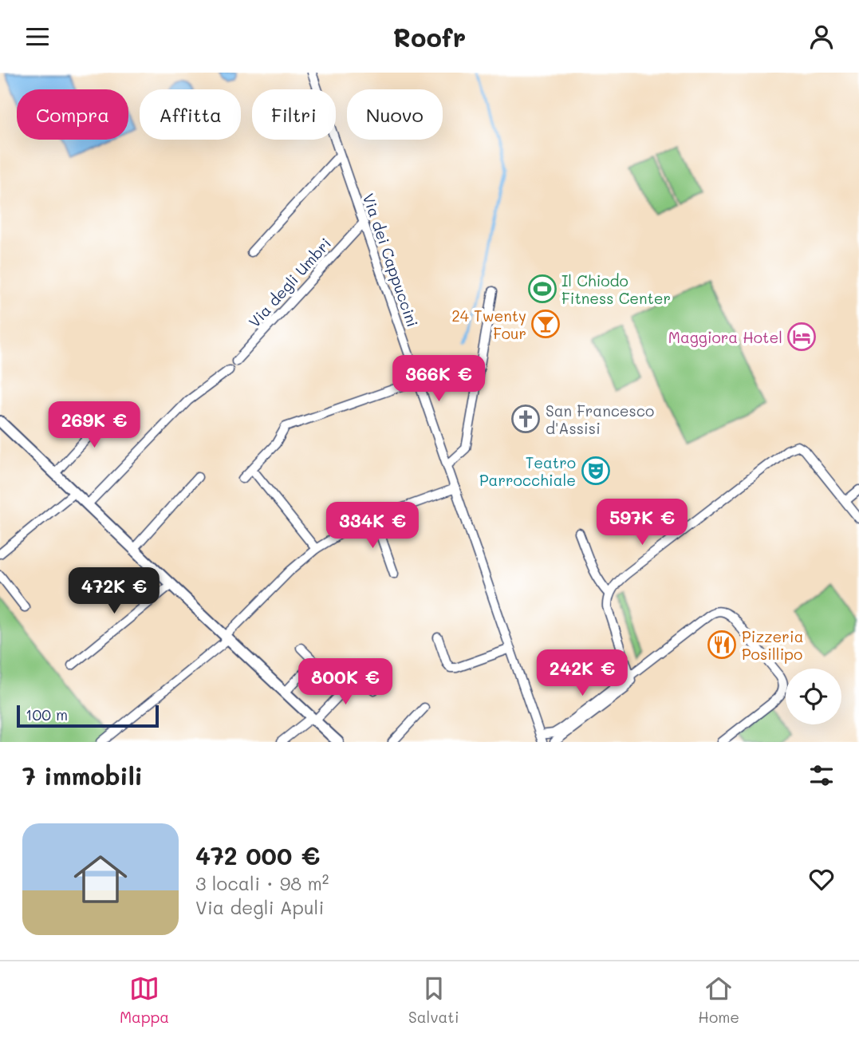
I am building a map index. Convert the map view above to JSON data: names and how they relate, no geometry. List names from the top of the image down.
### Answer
{
  "streets": {
    "street": ["Via dei Cappuccini", "Via degli Umbri"]
  },
  "crossings": [
    ["Via dei Cappuccini", "Via degli Umbri"]
  ],
  "places": {
    "sports": ["Il Chiodo Fitness Center"],
    "bar": ["24 Twenty Four"],
    "hotel": ["Maggiora Hotel"],
    "church": ["San Francesco d'Assisi"],
    "theatre": ["Teatro Parrocchiale"],
    "restaurant": ["Pizzeria Posillipo"]
  },
  "scale_bar": "100 m",
  "page": {
    "header": "Roofr",
    "chip": [
      "Compra",
      "Affitta",
      "Filtri",
      "Nuovo"
    ],
    "price": [
      "366K €",
      "269K €",
      "597K €",
      "334K €",
      "472K €",
      "242K €",
      "800K €"
    ],
    "scale": "100 m",
    "heading": "7 immobili",
    "list": [
      {
        "name": "472 000 €",
        "note": "3 locali · 98 m² · Via degli Apuli"
      }
    ],
    "tabs": ["Mappa", "Salvati", "Home"]
  }
}
